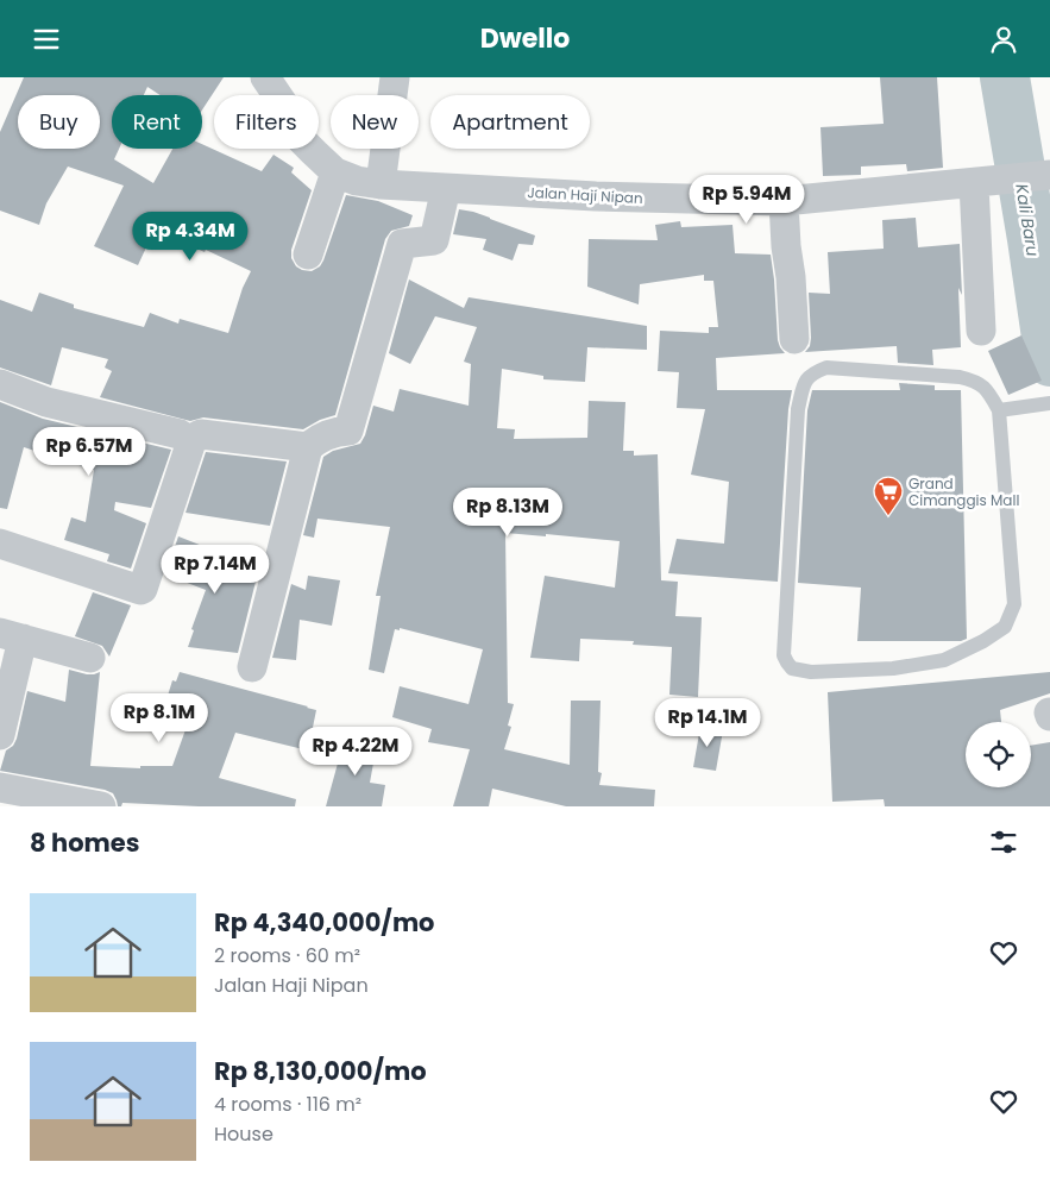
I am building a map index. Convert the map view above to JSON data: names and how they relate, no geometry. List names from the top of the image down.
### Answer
{
  "streets": {
    "street": ["Jalan Haji Nipan"]
  },
  "water": ["Kali Baru"],
  "places": {
    "supermarket": ["Grand Cimanggis Mall"]
  },
  "page": {
    "header": "Dwello",
    "chip": [
      "Buy",
      "Rent",
      "Filters",
      "New",
      "Apartment"
    ],
    "price": [
      "Rp 5.94M",
      "Rp 4.34M",
      "Rp 6.57M",
      "Rp 8.13M",
      "Rp 7.14M",
      "Rp 8.1M",
      "Rp 14.1M",
      "Rp 4.22M"
    ],
    "heading": "8 homes",
    "list": [
      {
        "name": "Rp 4,340,000/mo",
        "note": "2 rooms · 60 m² · Jalan Haji Nipan"
      },
      {
        "name": "Rp 8,130,000/mo",
        "note": "4 rooms · 116 m² · House"
      }
    ]
  }
}
